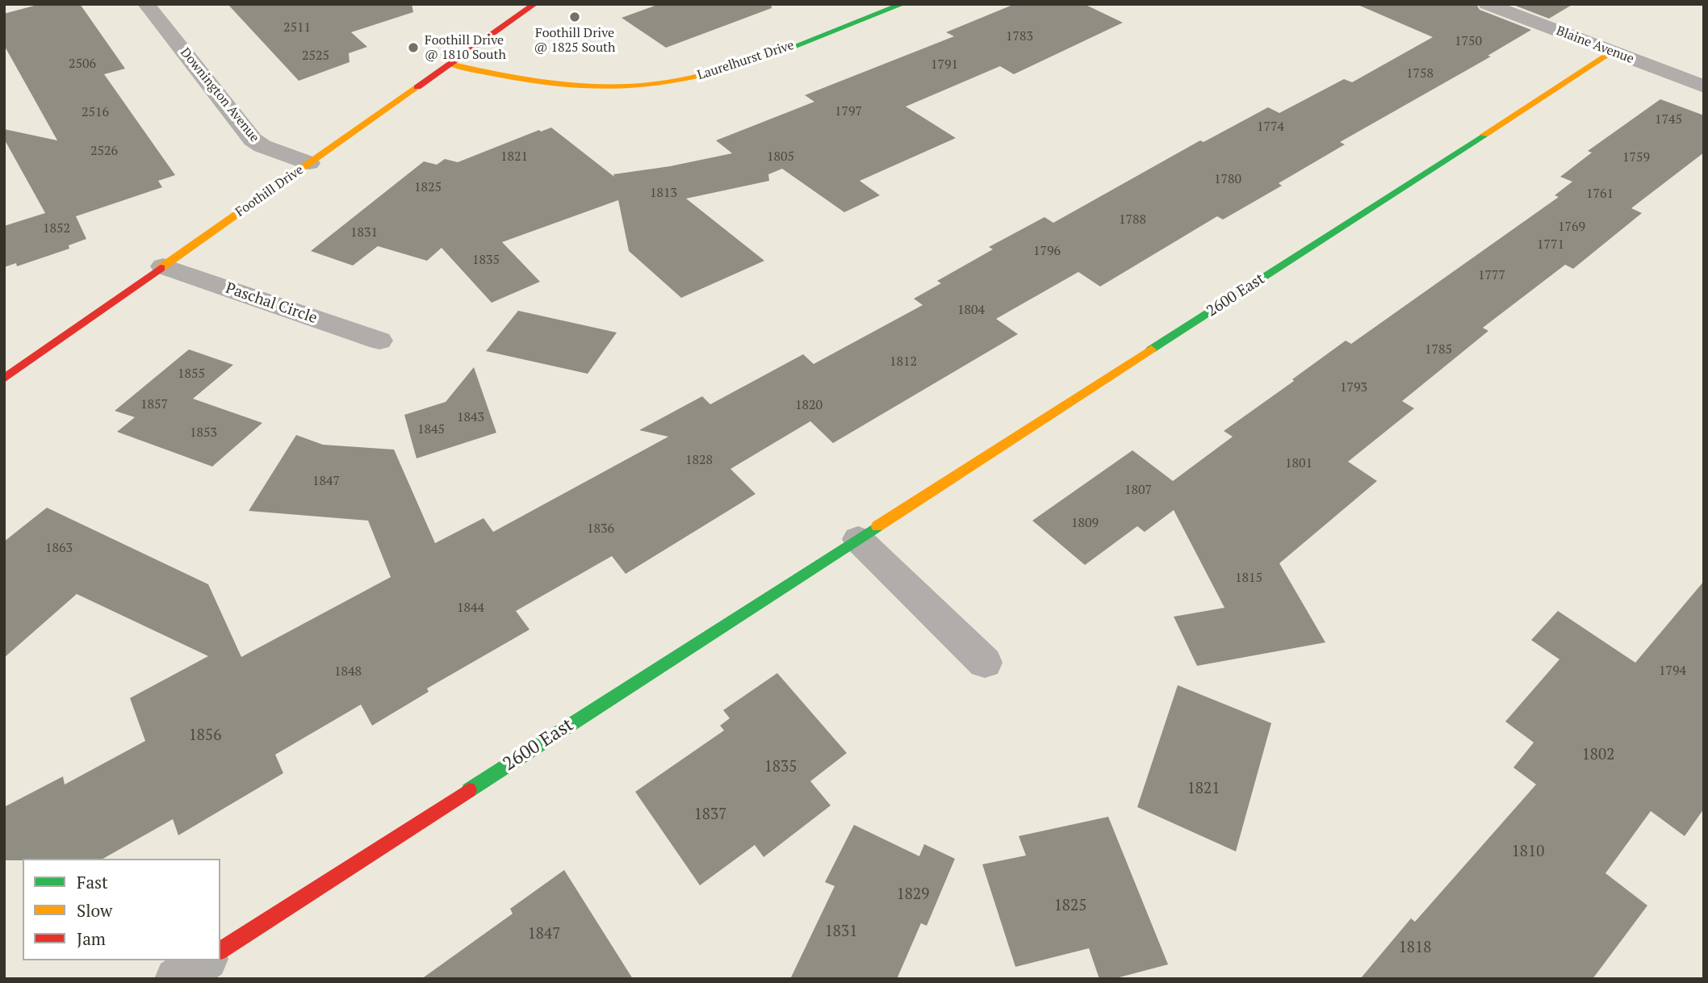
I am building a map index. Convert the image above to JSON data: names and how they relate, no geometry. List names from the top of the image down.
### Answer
{
  "streets": {
    "street": [
      "Blaine Avenue",
      "Laurelhurst Drive",
      "Downington Avenue",
      "Foothill Drive",
      "2600 East",
      "Paschal Circle"
    ]
  },
  "crossings": [
    ["Blaine Avenue", "2600 East"],
    ["Laurelhurst Drive", "Foothill Drive"],
    ["Downington Avenue", "Foothill Drive"],
    ["Foothill Drive", "Paschal Circle"]
  ],
  "places": ["Foothill Drive @ 1825 South", "Foothill Drive @ 1810 South"],
  "house_numbers": [
    "2511",
    "1783",
    "1750",
    "2525",
    "2506",
    "1791",
    "1758",
    "1797",
    "2516",
    "1745",
    "1774",
    "2526",
    "1821",
    "1805",
    "1759",
    "1780",
    "1825",
    "1813",
    "1761",
    "1788",
    "1769",
    "1852",
    "1831",
    "1771",
    "1796",
    "1835",
    "1777",
    "1804",
    "1785",
    "1812",
    "1855",
    "1793",
    "1857",
    "1820",
    "1843",
    "1845",
    "1853",
    "1828",
    "1801",
    "1847",
    "1807",
    "1809",
    "1836",
    "1863",
    "1815",
    "1844",
    "1794",
    "1848",
    "1856",
    "1802",
    "1835",
    "1821",
    "1837",
    "1810",
    "1829",
    "1825",
    "1831",
    "1847",
    "1818"
  ],
  "legend": ["Fast", "Slow", "Jam"]
}
